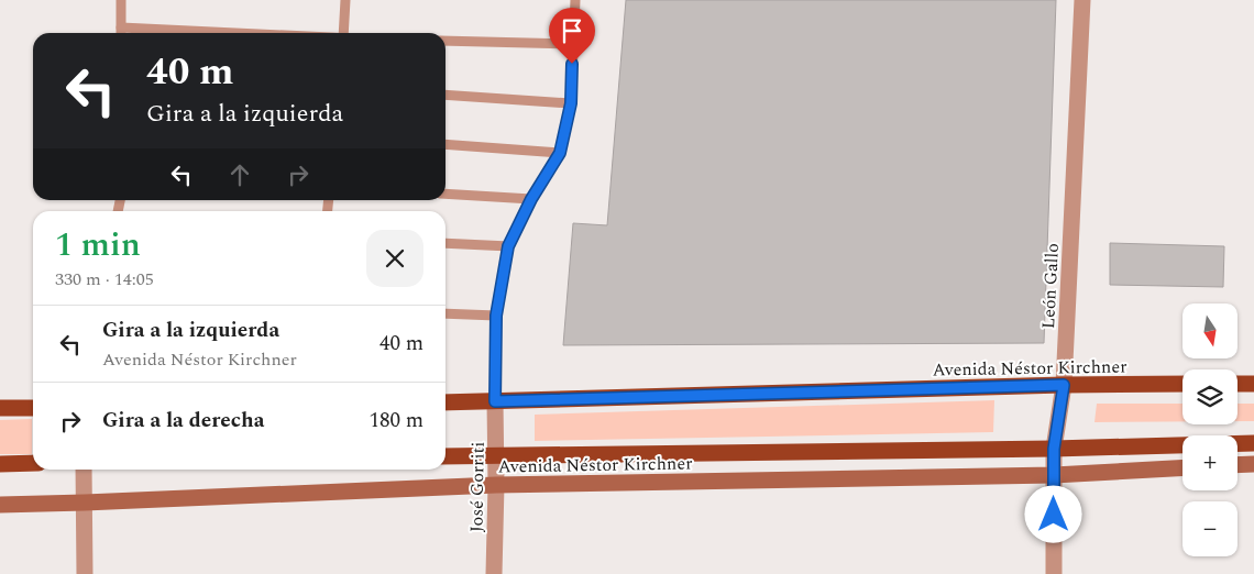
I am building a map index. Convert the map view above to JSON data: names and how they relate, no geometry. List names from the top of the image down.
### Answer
{
  "streets": {
    "main road": ["Avenida Néstor Kirchner"],
    "street": ["León Gallo", "José Gorriti"]
  },
  "crossings": [
    ["León Gallo", "Avenida Néstor Kirchner"],
    ["Avenida Néstor Kirchner", "José Gorriti"]
  ],
  "north": "bottom",
  "page": {
    "turn": ["40 m", "Gira a la izquierda"],
    "heading": ["1 min", "330 m · 14:05"],
    "map_buttons": ["+", "−"],
    "list": [
      {
        "name": "Gira a la izquierda",
        "note": "Avenida Néstor Kirchner",
        "value": "40 m"
      },
      {
        "name": "Gira a la derecha",
        "value": "180 m"
      }
    ]
  }
}
